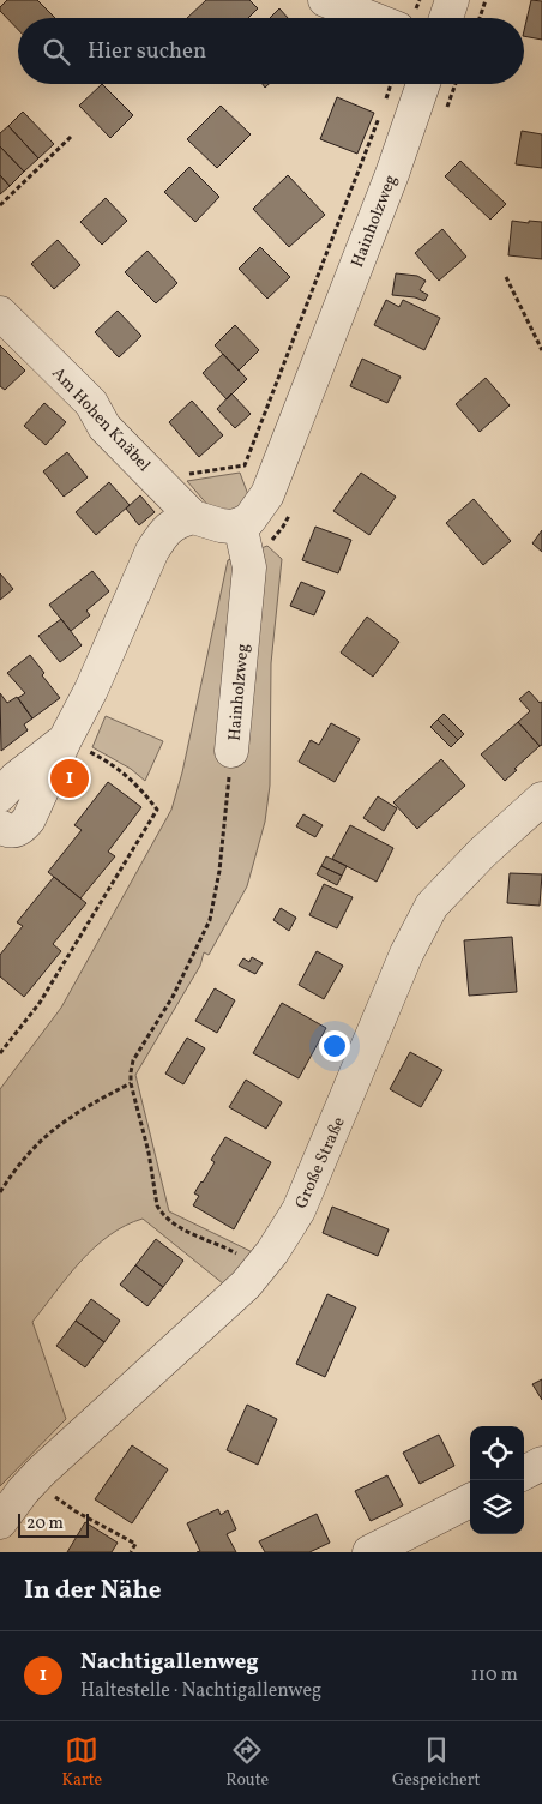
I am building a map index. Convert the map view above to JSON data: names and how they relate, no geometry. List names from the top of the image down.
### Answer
{
  "streets": {
    "street": ["Hainholzweg", "Am Hohen Knäbel", "Große Straße"]
  },
  "crossings": [
    ["Hainholzweg", "Große Straße"]
  ],
  "scale_bar": "20 m",
  "page": {
    "search": "Hier suchen",
    "pins": "1",
    "scale": "20 m",
    "heading": "In der Nähe",
    "list": [
      {
        "mark": "1",
        "name": "Nachtigallenweg",
        "note": "Haltestelle · Nachtigallenweg",
        "value": "110 m"
      }
    ],
    "nav": ["Karte", "Route", "Gespeichert"]
  }
}
